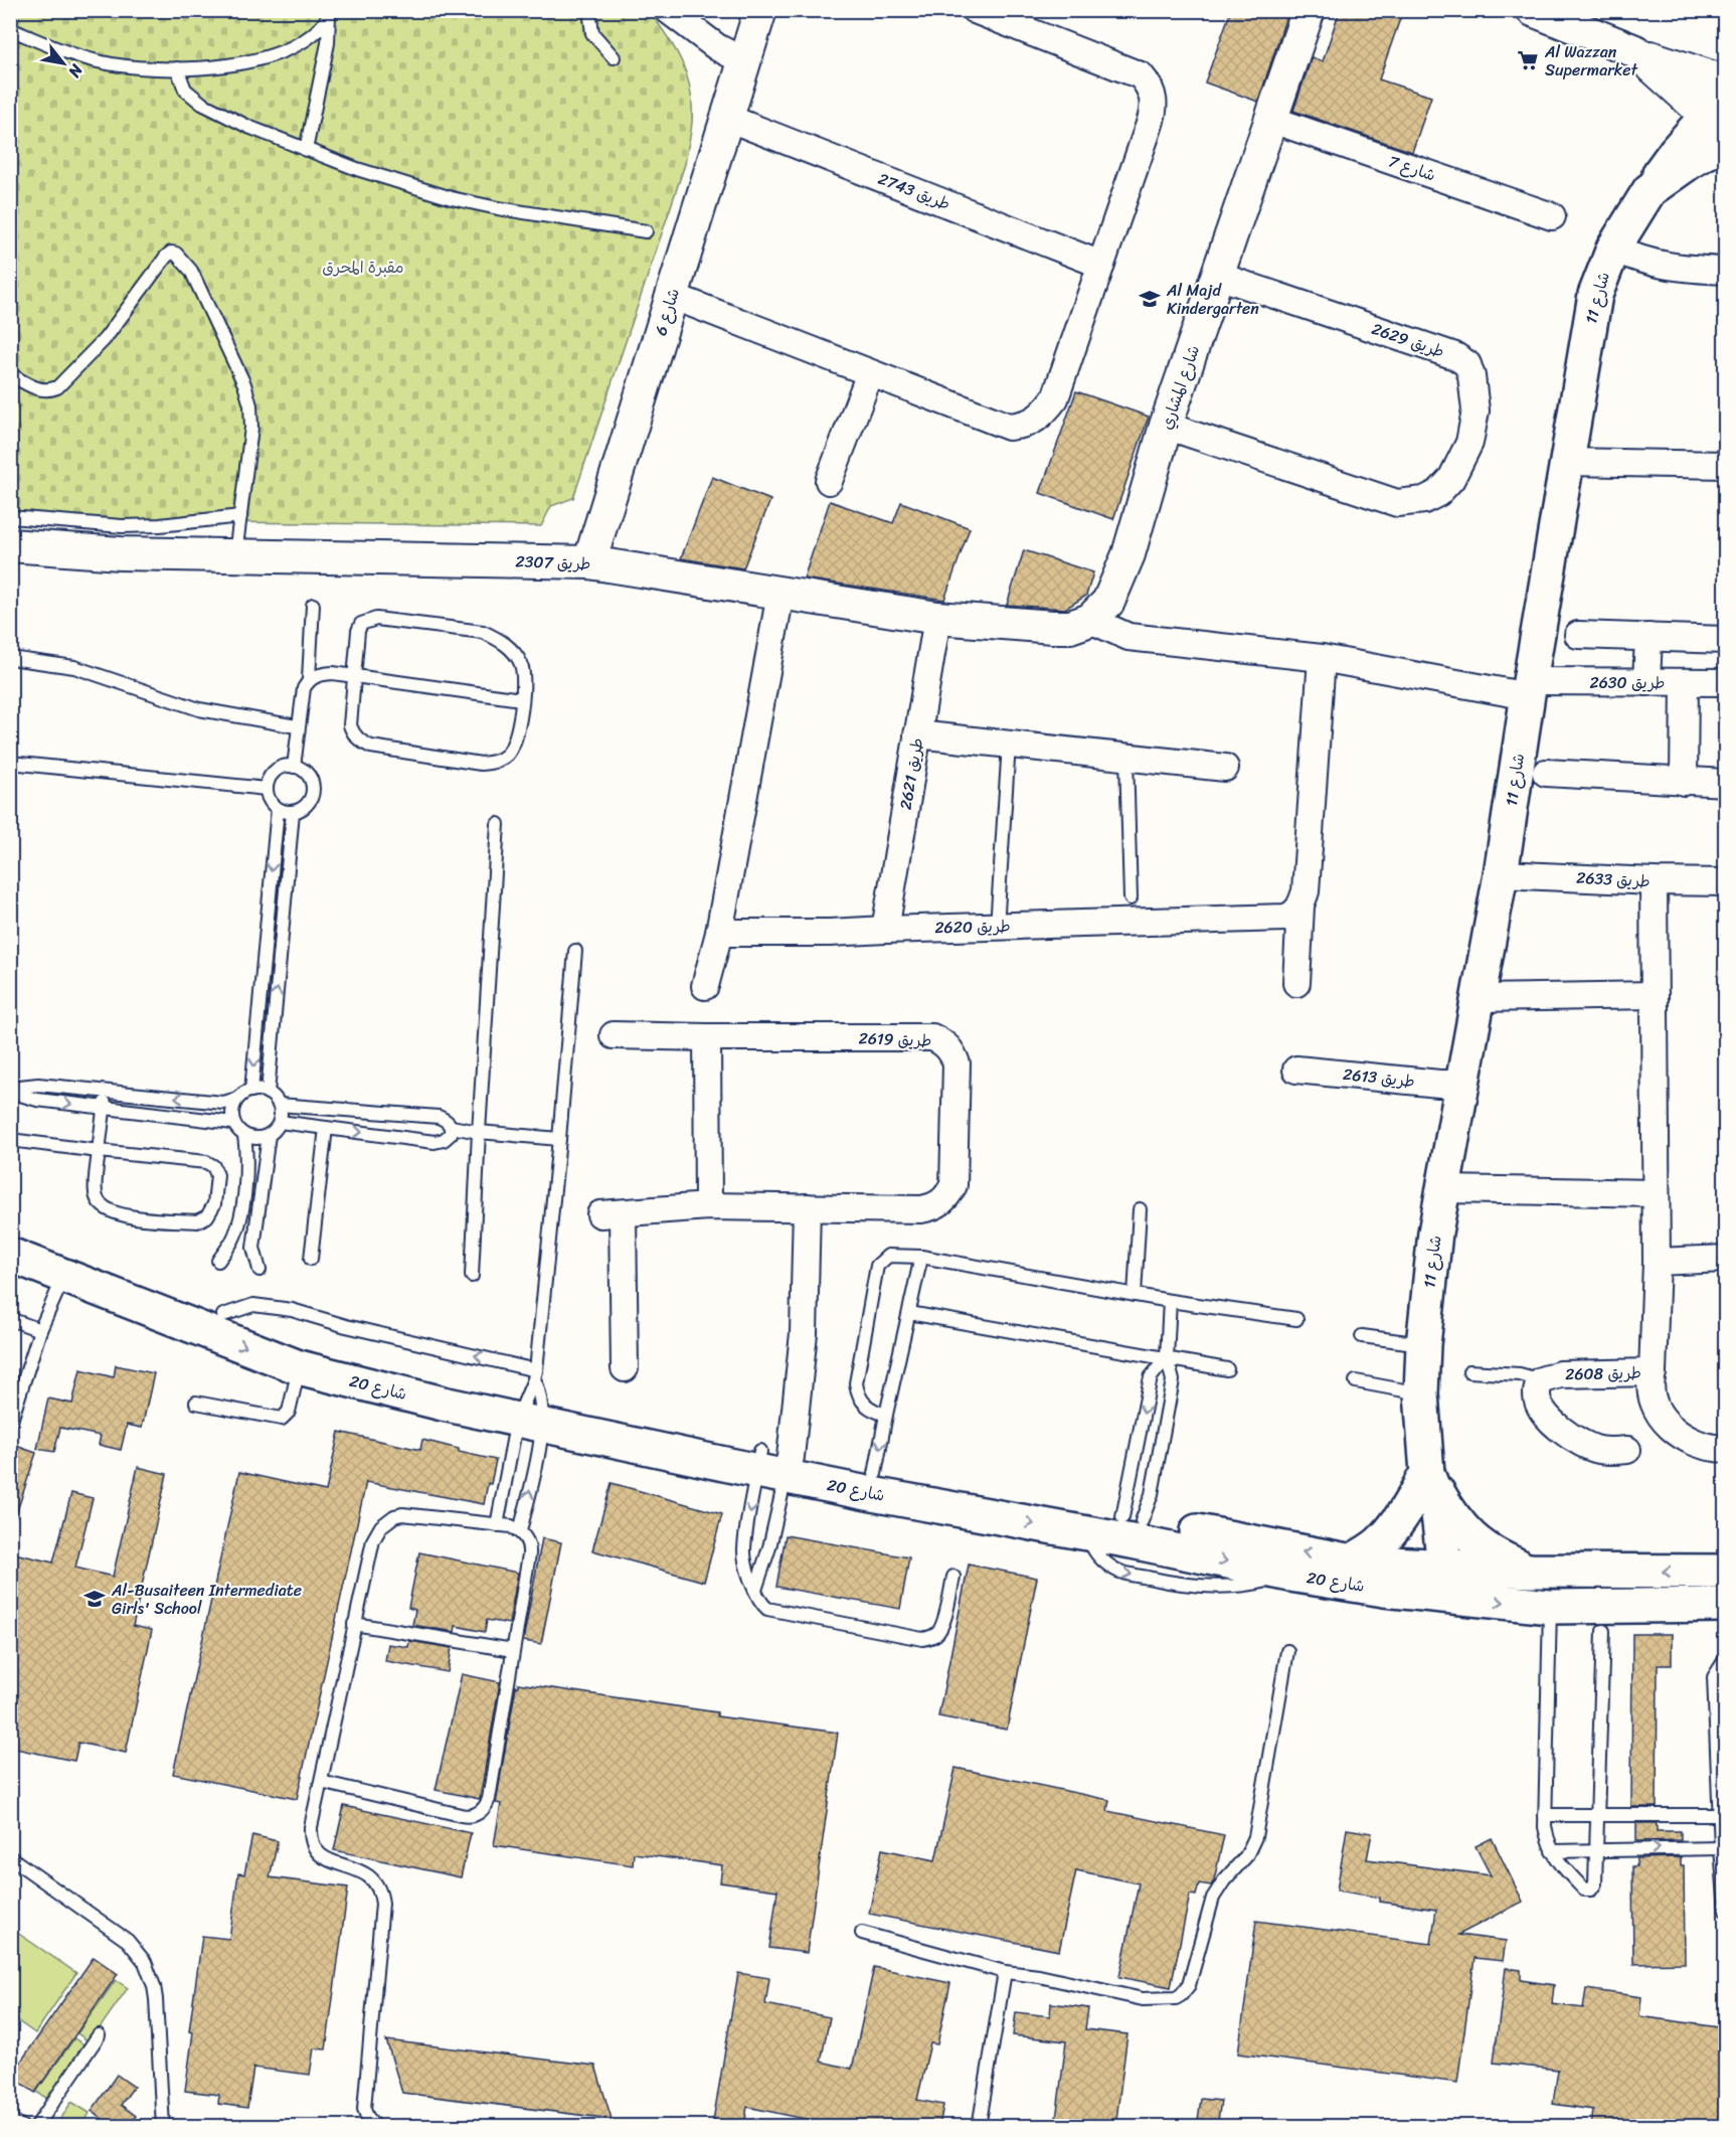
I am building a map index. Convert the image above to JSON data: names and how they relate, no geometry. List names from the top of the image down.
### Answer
{
  "streets": {
    "main road": ["شارع 11", "شارع 20"],
    "street": [
      "شارع 7",
      "طريق 2743",
      "شارع 6",
      "طريق 2629",
      "شارع المشاري",
      "طريق 2307",
      "طريق 2630",
      "طريق 2621",
      "طريق 2633",
      "طريق 2620",
      "طريق 2619",
      "طريق 2613",
      "طريق 2608"
    ]
  },
  "crossings": [
    ["شارع 7", "شارع المشاري"],
    ["طريق 2743", "شارع 6"],
    ["شارع 11", "طريق 2630"],
    ["شارع 11", "طريق 2633"],
    ["شارع 11", "طريق 2613"],
    ["شارع 11", "شارع 20"],
    ["شارع 6", "طريق 2307"],
    ["طريق 2629", "شارع المشاري"],
    ["شارع المشاري", "طريق 2307"],
    ["شارع المشاري", "طريق 2630"],
    ["طريق 2307", "طريق 2630"],
    ["طريق 2307", "طريق 2621"],
    ["طريق 2621", "طريق 2620"],
    ["طريق 2633", "طريق 2608"]
  ],
  "parks": ["مقبرة المحرق"],
  "places": {
    "supermarket": ["Al Wazzan Supermarket"],
    "school or university": ["Al Majd Kindergarten", "Al-Busaiteen Intermediate Girls' School"]
  },
  "north": "bottom right"
}
